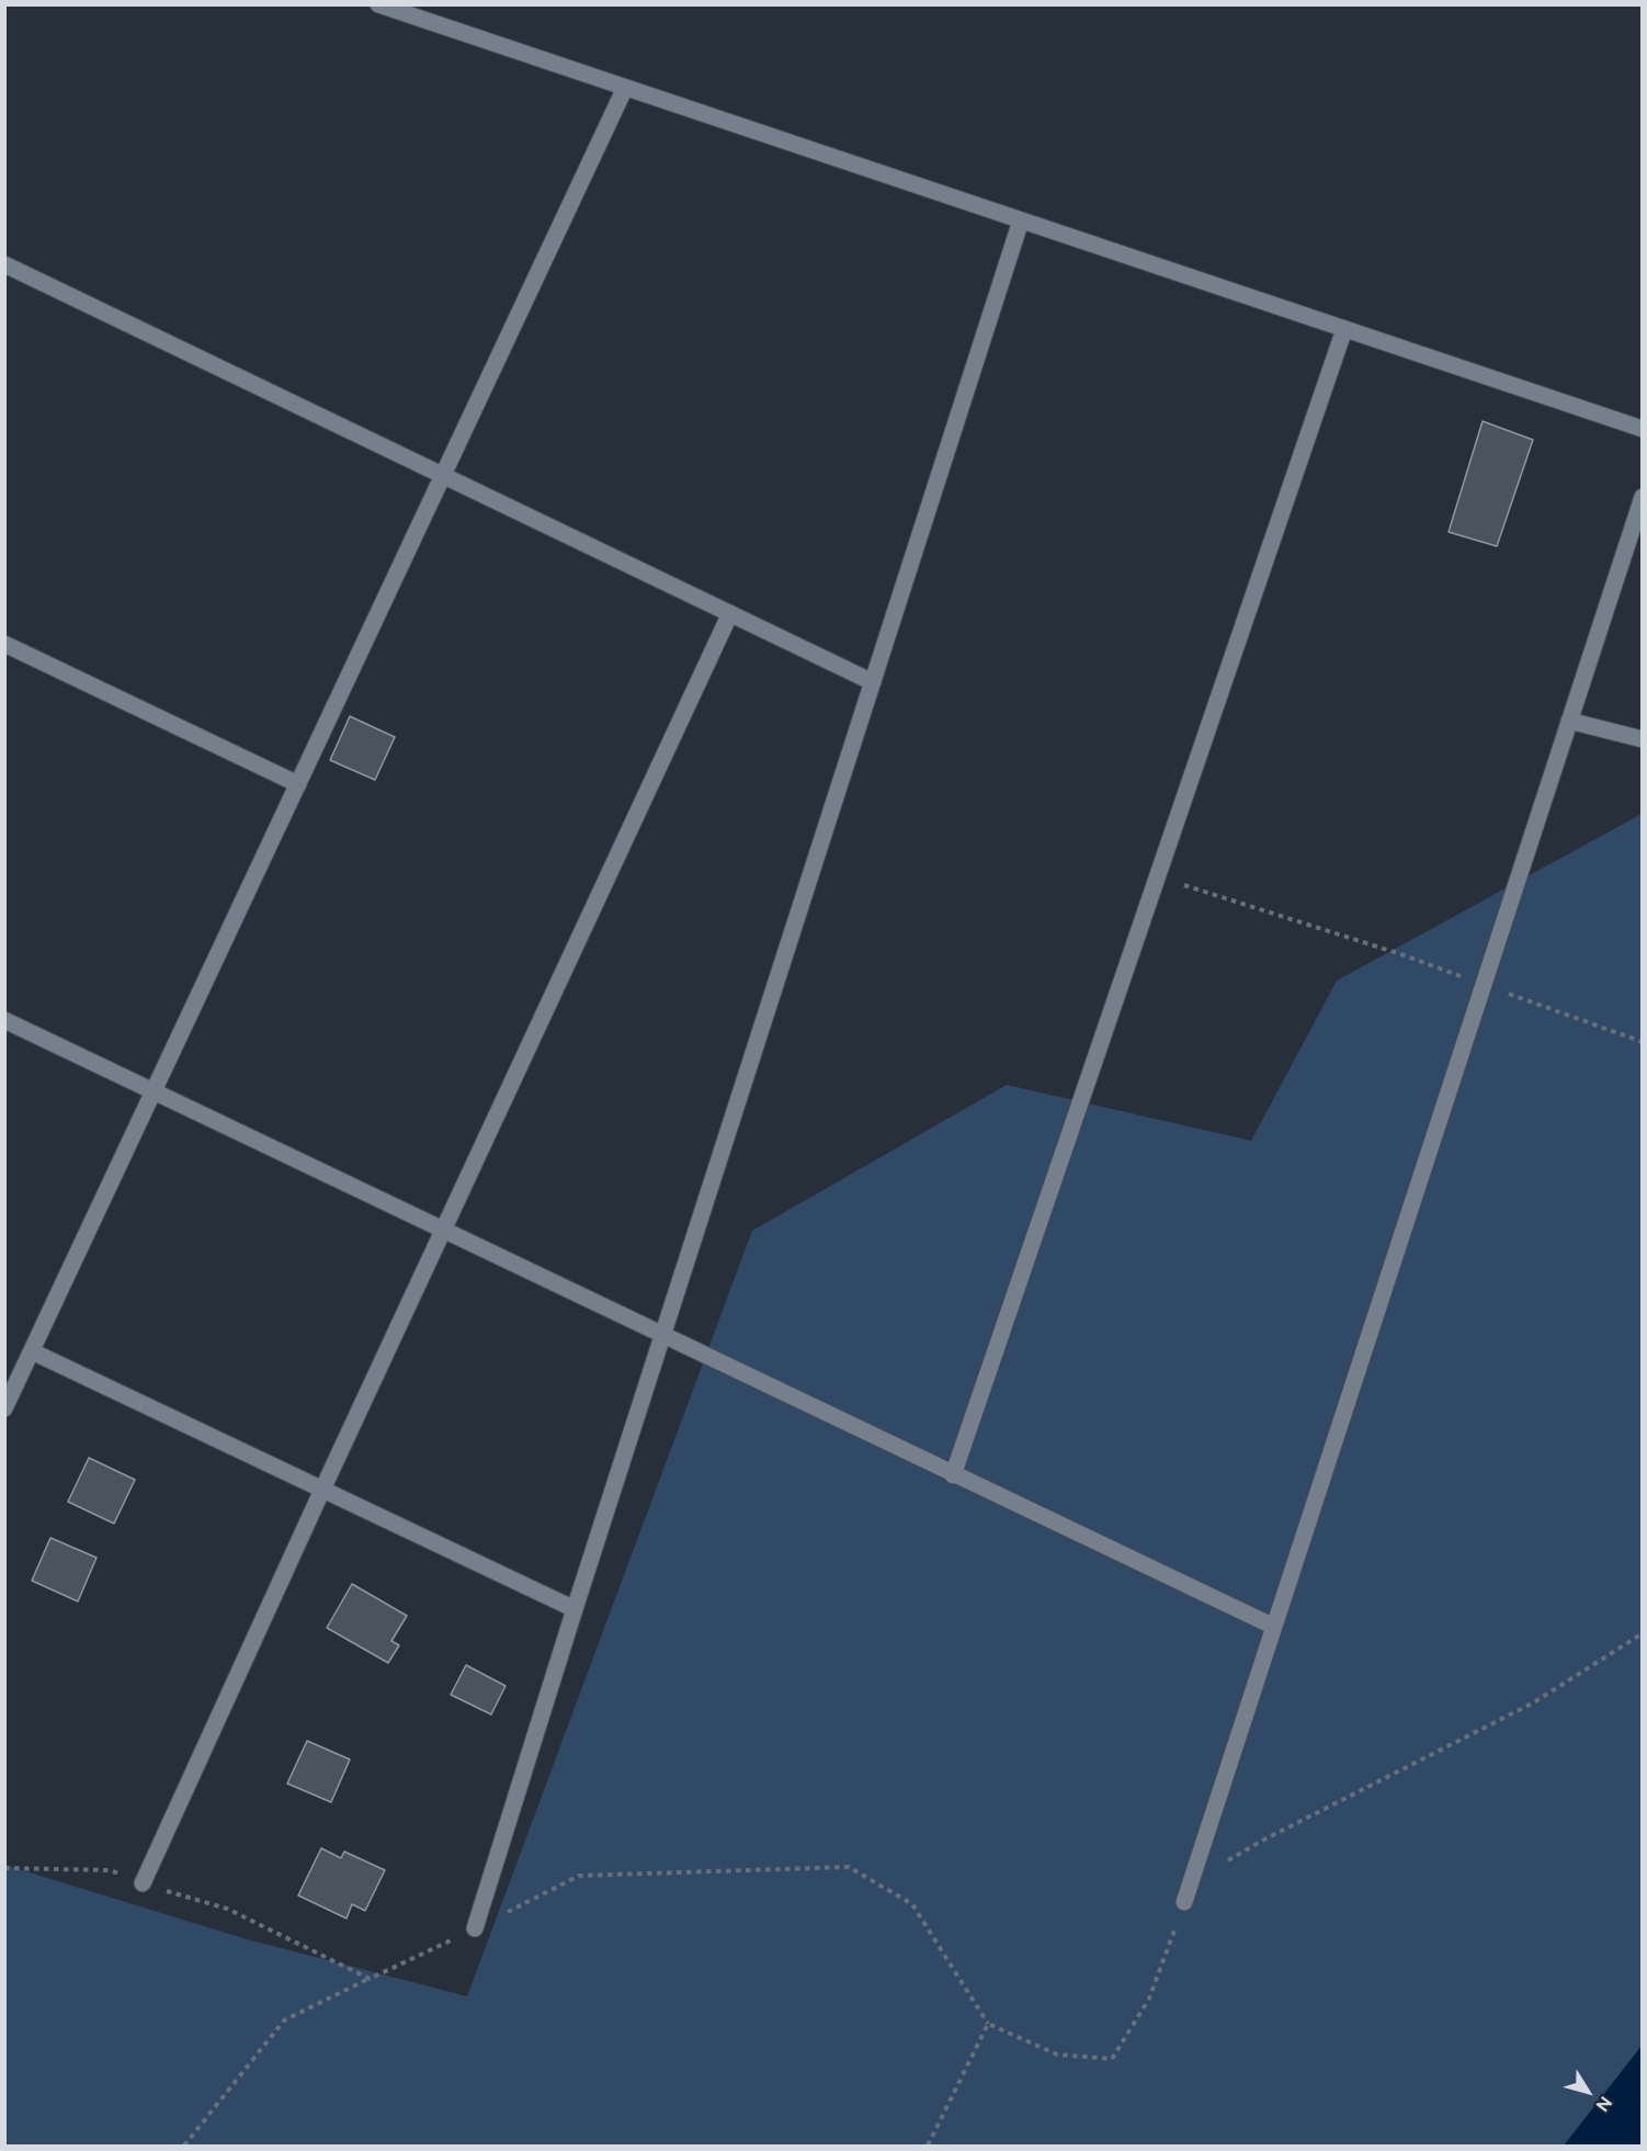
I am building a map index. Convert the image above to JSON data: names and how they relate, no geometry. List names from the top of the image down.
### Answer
{
  "north": "bottom right"
}
